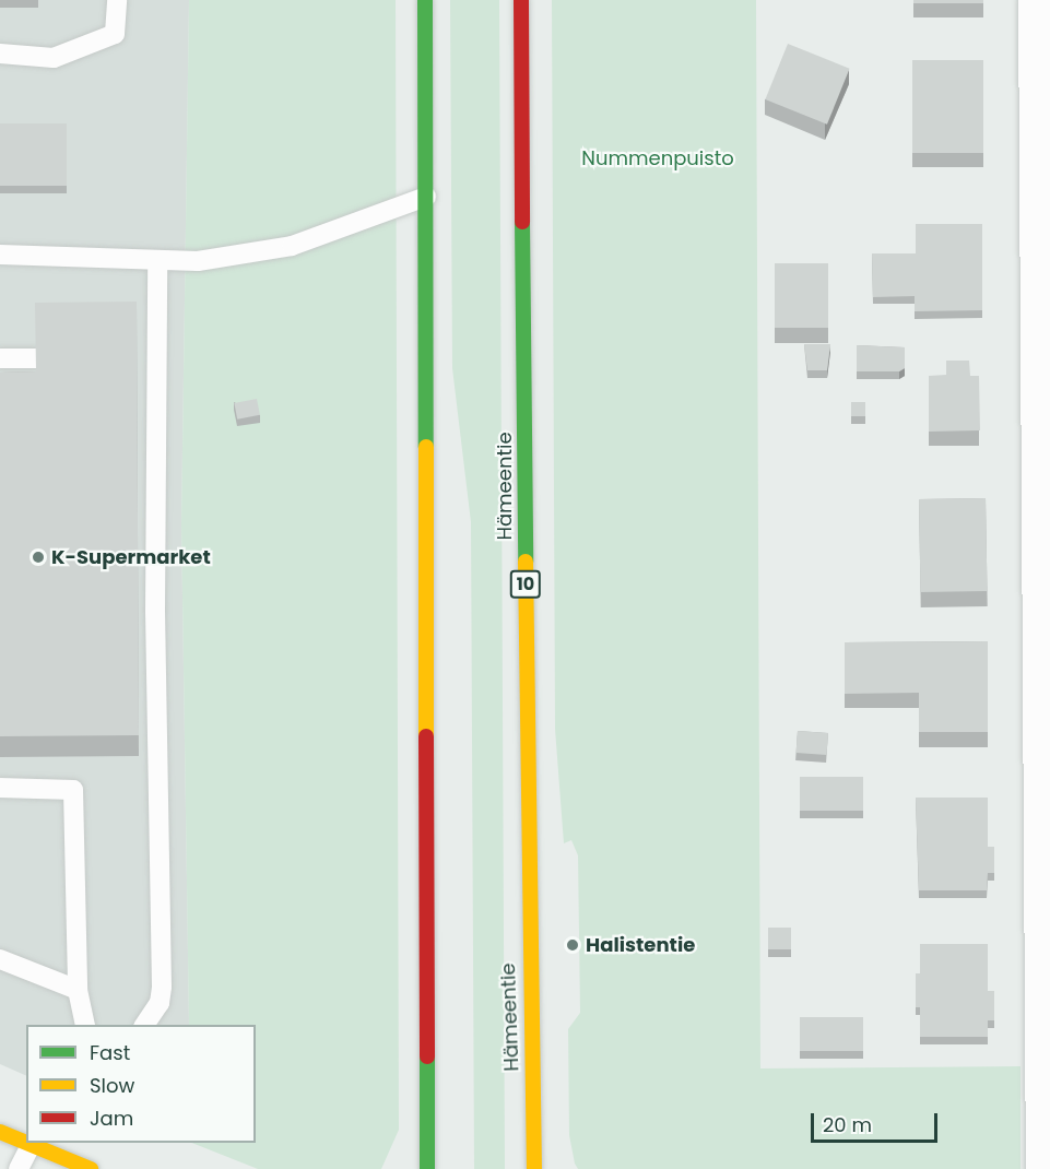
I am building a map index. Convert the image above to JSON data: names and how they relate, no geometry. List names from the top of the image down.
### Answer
{
  "streets": {
    "main road": ["Hämeentie", "10"]
  },
  "parks": ["Nummenpuisto"],
  "places": ["K-Supermarket", "Halistentie"],
  "legend": ["Fast", "Slow", "Jam"],
  "scale_bar": "20 m"
}
